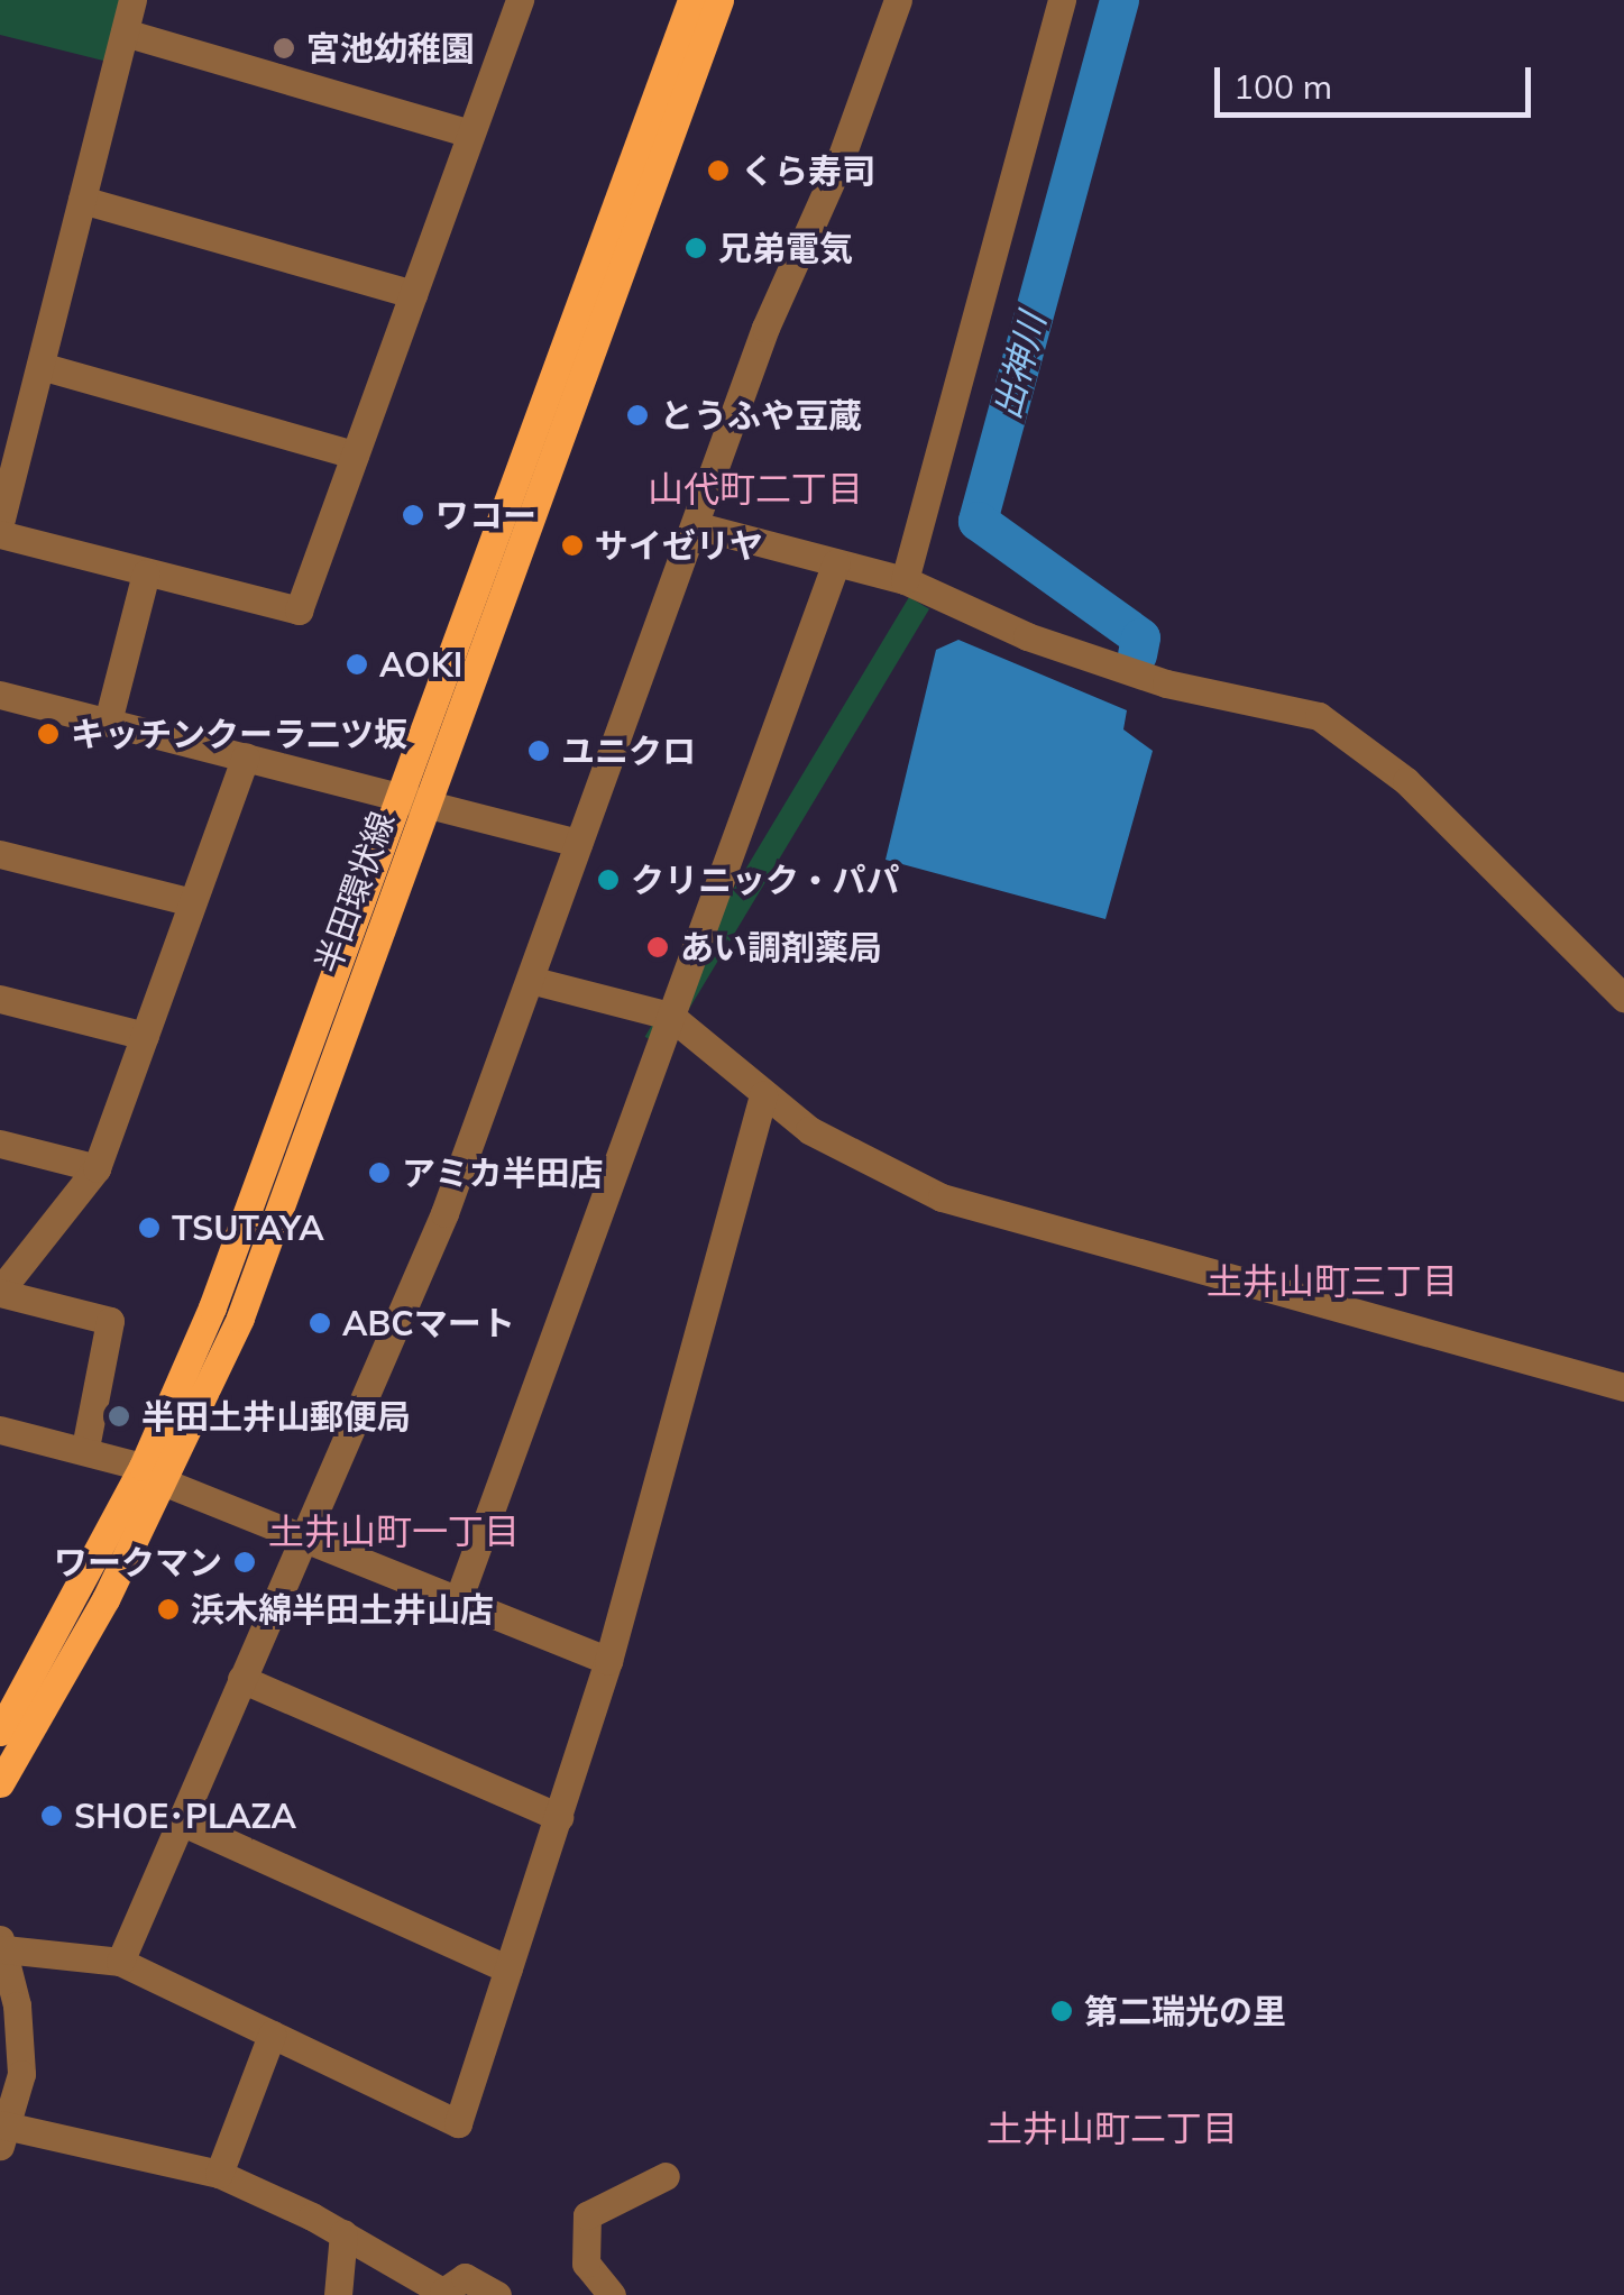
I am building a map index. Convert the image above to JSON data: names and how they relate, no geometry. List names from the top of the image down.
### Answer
{
  "streets": {
    "main road": ["半田環状線"]
  },
  "districts": [
    "山代町二丁目",
    "土井山町三丁目",
    "土井山町一丁目",
    "土井山町二丁目"
  ],
  "water": ["出神川"],
  "places": [
    "宮池幼稚園",
    "くら寿司",
    "兄弟電気",
    "とうふや豆蔵",
    "ワコー",
    "サイゼリヤ",
    "AOKI",
    "キッチンクーラ二ツ坂",
    "ユニクロ",
    "クリニック・パパ",
    "あい調剤薬局",
    "アミカ半田店",
    "TSUTAYA",
    "ABCマート",
    "半田土井山郵便局",
    "ワークマン",
    "浜木綿半田土井山店",
    "SHOE･PLAZA",
    "第二瑞光の里"
  ],
  "scale_bar": "100 m"
}
